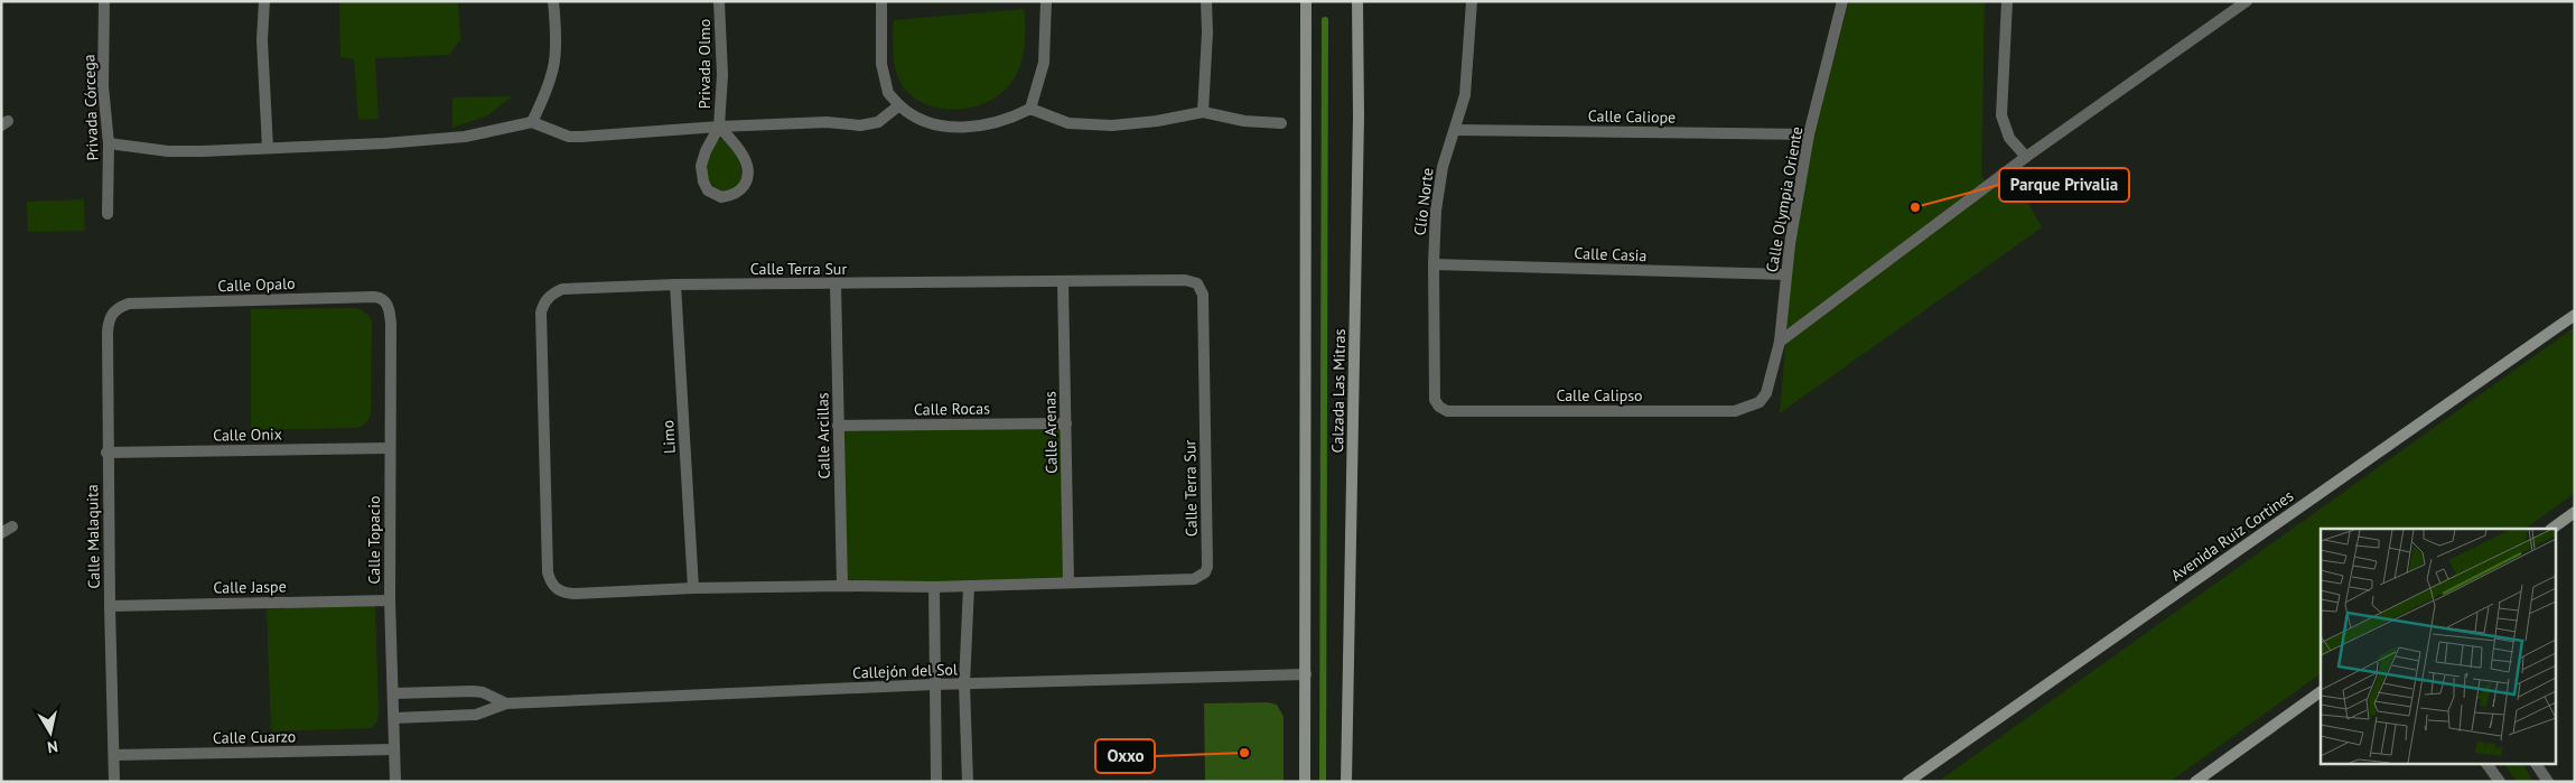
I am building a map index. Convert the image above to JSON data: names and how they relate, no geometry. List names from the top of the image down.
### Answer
{
  "streets": {
    "main road": ["Calzada Las Mitras", "Avenida Ruiz Cortines"],
    "street": [
      "Privada Olmo",
      "Privada Córcega",
      "Calle Caliope",
      "Calle Olympia Oriente",
      "Clío Norte",
      "Calle Casia",
      "Calle Terra Sur",
      "Calle Opalo",
      "Calle Calipso",
      "Calle Rocas",
      "Calle Arenas",
      "Calle Onix",
      "Calle Arcillas",
      "Limo",
      "Calle Malaquita",
      "Calle Topacio",
      "Calle Jaspe",
      "Callejón del Sol",
      "Calle Cuarzo"
    ]
  },
  "crossings": [
    ["Calle Caliope", "Calle Olympia Oriente"],
    ["Calle Caliope", "Clío Norte"],
    ["Calle Olympia Oriente", "Calle Casia"],
    ["Calle Olympia Oriente", "Calle Calipso"],
    ["Clío Norte", "Calle Casia"],
    ["Clío Norte", "Calle Calipso"],
    ["Calle Terra Sur", "Calle Arenas"],
    ["Calle Terra Sur", "Calle Arcillas"],
    ["Calle Terra Sur", "Limo"],
    ["Calle Opalo", "Calle Malaquita"],
    ["Calle Opalo", "Calle Topacio"],
    ["Calzada Las Mitras", "Callejón del Sol"],
    ["Calle Rocas", "Calle Arenas"],
    ["Calle Rocas", "Calle Arcillas"],
    ["Calle Onix", "Calle Malaquita"],
    ["Calle Onix", "Calle Topacio"],
    ["Calle Malaquita", "Calle Jaspe"],
    ["Calle Malaquita", "Calle Cuarzo"],
    ["Calle Topacio", "Calle Jaspe"],
    ["Calle Topacio", "Callejón del Sol"],
    ["Calle Topacio", "Calle Cuarzo"]
  ],
  "places": ["Parque Privalia", "Oxxo"],
  "north": "bottom"
}
